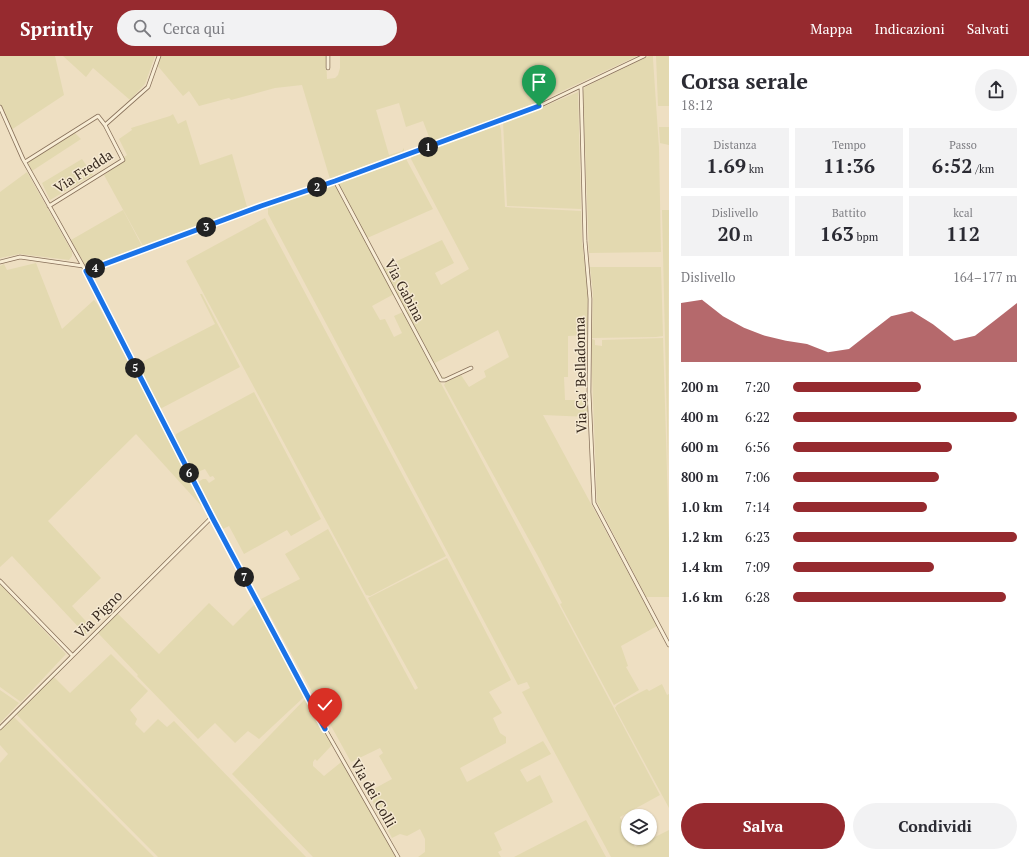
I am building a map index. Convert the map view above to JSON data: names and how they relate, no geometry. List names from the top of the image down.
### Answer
{
  "streets": {
    "street": [
      "Via Fredda",
      "Via Gabina",
      "Via Ca' Belladonna",
      "Via Pigno",
      "Via dei Colli"
    ]
  },
  "crossings": [
    ["Via Fredda", "Via dei Colli"],
    ["Via Pigno", "Via dei Colli"]
  ],
  "page": {
    "header": "Sprintly",
    "search": "Cerca qui",
    "nav": ["Mappa", "Indicazioni", "Salvati"],
    "heading": ["Corsa serale", "18:12"],
    "stats": [
      ["Distanza", "1.69 km"],
      ["Tempo", "11:36"],
      ["Passo", "6:52 /km"],
      ["Dislivello", "20 m"],
      ["Battito", "163 bpm"],
      ["kcal", "112"]
    ],
    "pins": [
      "1",
      "2",
      "3",
      "4",
      "5",
      "6",
      "7"
    ],
    "chart": ["Dislivello", "164–177 m"],
    "list": [
      {
        "name": "200 m",
        "note": "7:20"
      },
      {
        "name": "400 m",
        "note": "6:22"
      },
      {
        "name": "600 m",
        "note": "6:56"
      },
      {
        "name": "800 m",
        "note": "7:06"
      },
      {
        "name": "1.0 km",
        "note": "7:14"
      },
      {
        "name": "1.2 km",
        "note": "6:23"
      },
      {
        "name": "1.4 km",
        "note": "7:09"
      },
      {
        "name": "1.6 km",
        "note": "6:28"
      }
    ],
    "buttons": ["Salva", "Condividi"]
  }
}
